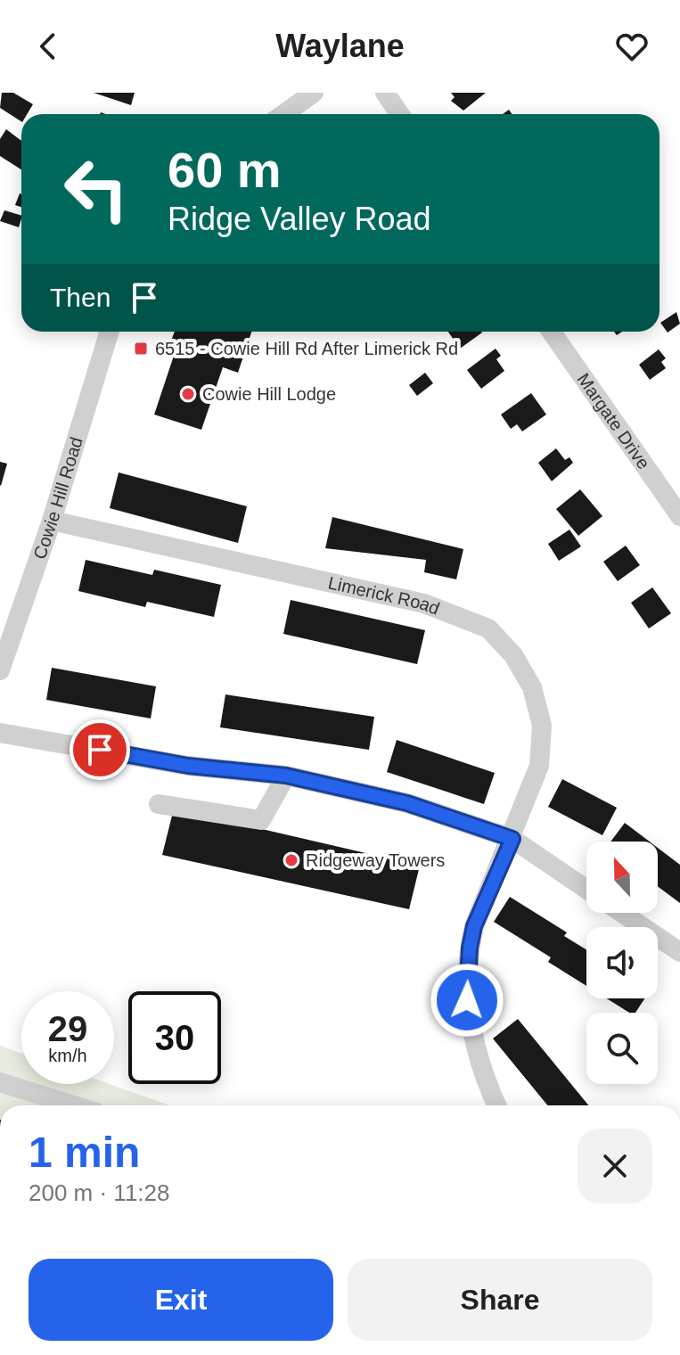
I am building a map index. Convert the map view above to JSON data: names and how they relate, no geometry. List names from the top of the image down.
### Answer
{
  "streets": {
    "street": ["Margate Drive", "Cowie Hill Road", "Limerick Road"]
  },
  "crossings": [
    ["Cowie Hill Road", "Limerick Road"]
  ],
  "places": {
    "transit": ["6515 - Cowie Hill Rd After Limerick Rd"],
    "other": ["Cowie Hill Lodge", "Ridgeway Towers"]
  },
  "north": "top",
  "page": {
    "header": "Waylane",
    "turn": ["60 m", "Ridge Valley Road"],
    "then": "Then",
    "speed": "29 km/h",
    "limit": "30",
    "heading": ["1 min", "200 m · 11:28"],
    "buttons": ["Exit", "Share"]
  }
}
